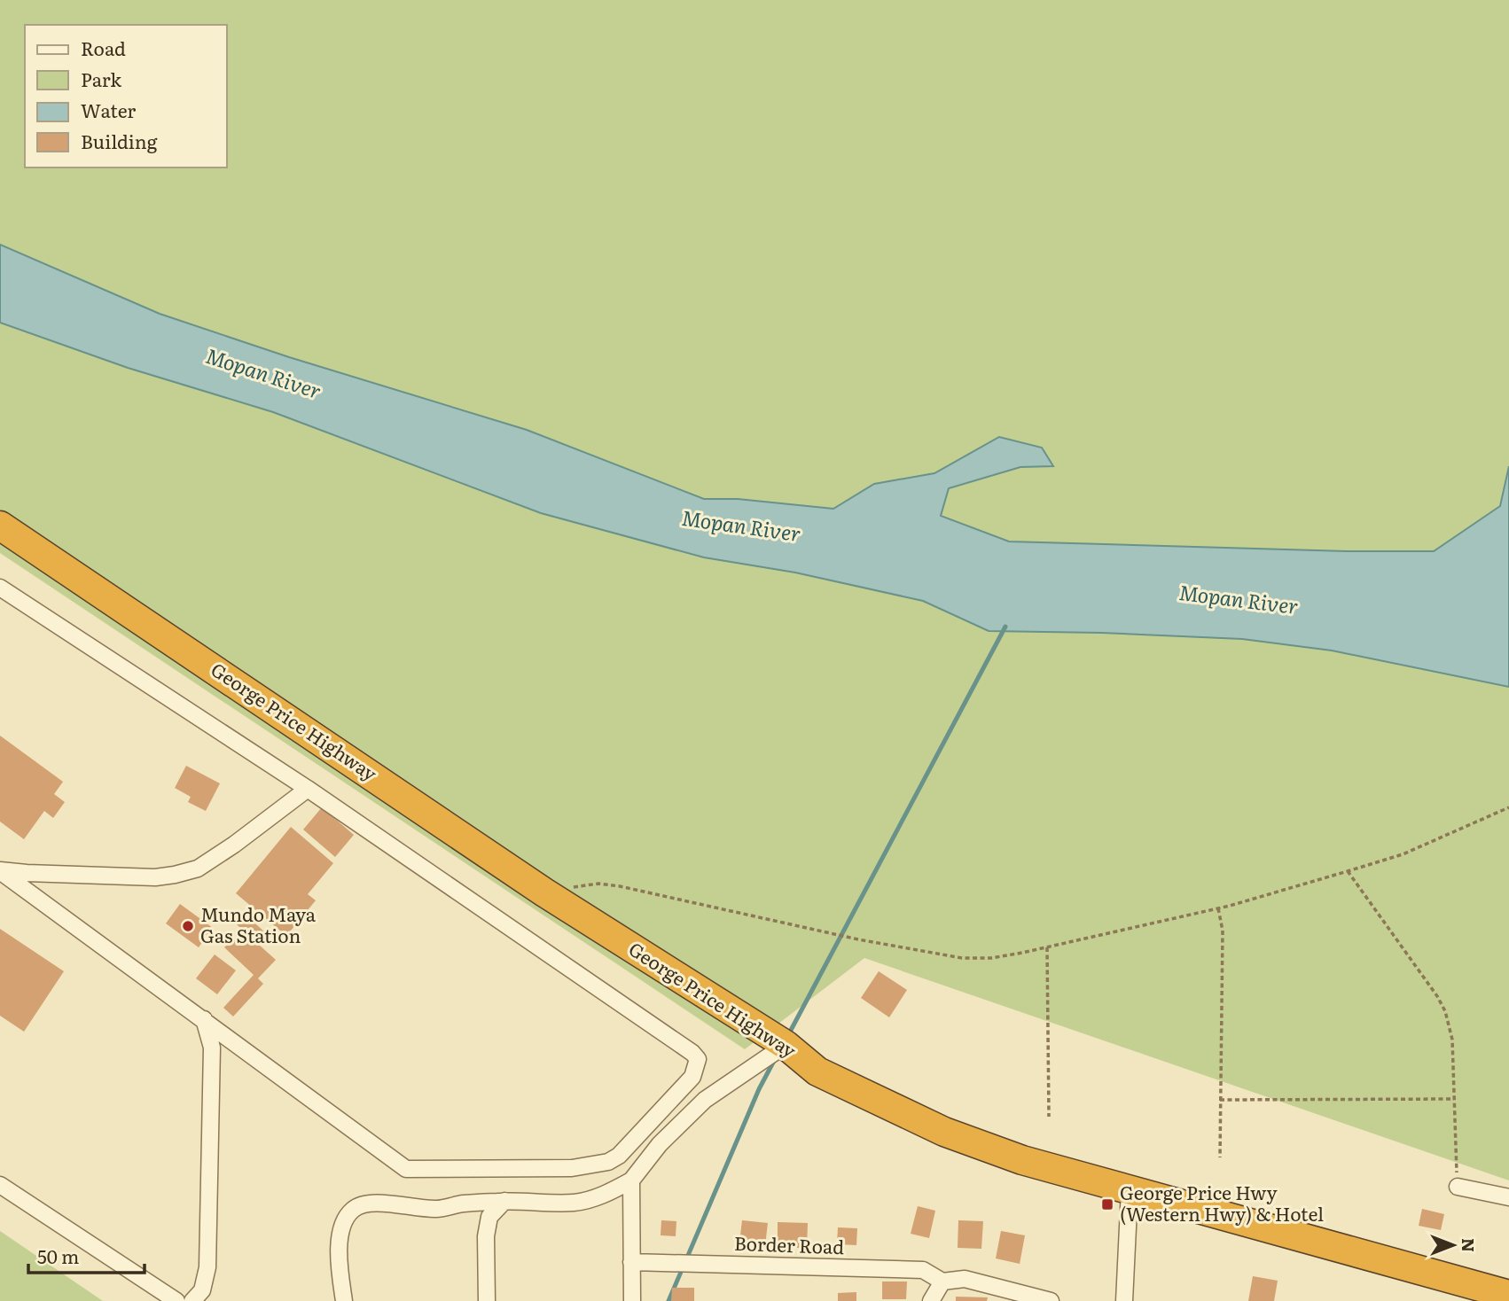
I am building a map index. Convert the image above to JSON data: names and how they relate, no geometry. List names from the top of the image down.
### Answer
{
  "streets": {
    "highway": ["George Price Highway"],
    "street": ["Border Road"]
  },
  "water": ["Mopan River"],
  "places": {
    "other": ["Mundo Maya Gas Station"],
    "transit": ["George Price Hwy (Western Hwy) & Hotel"]
  },
  "legend": [
    "Road",
    "Park",
    "Water",
    "Building"
  ],
  "scale_bar": "50 m",
  "north": "right"
}
